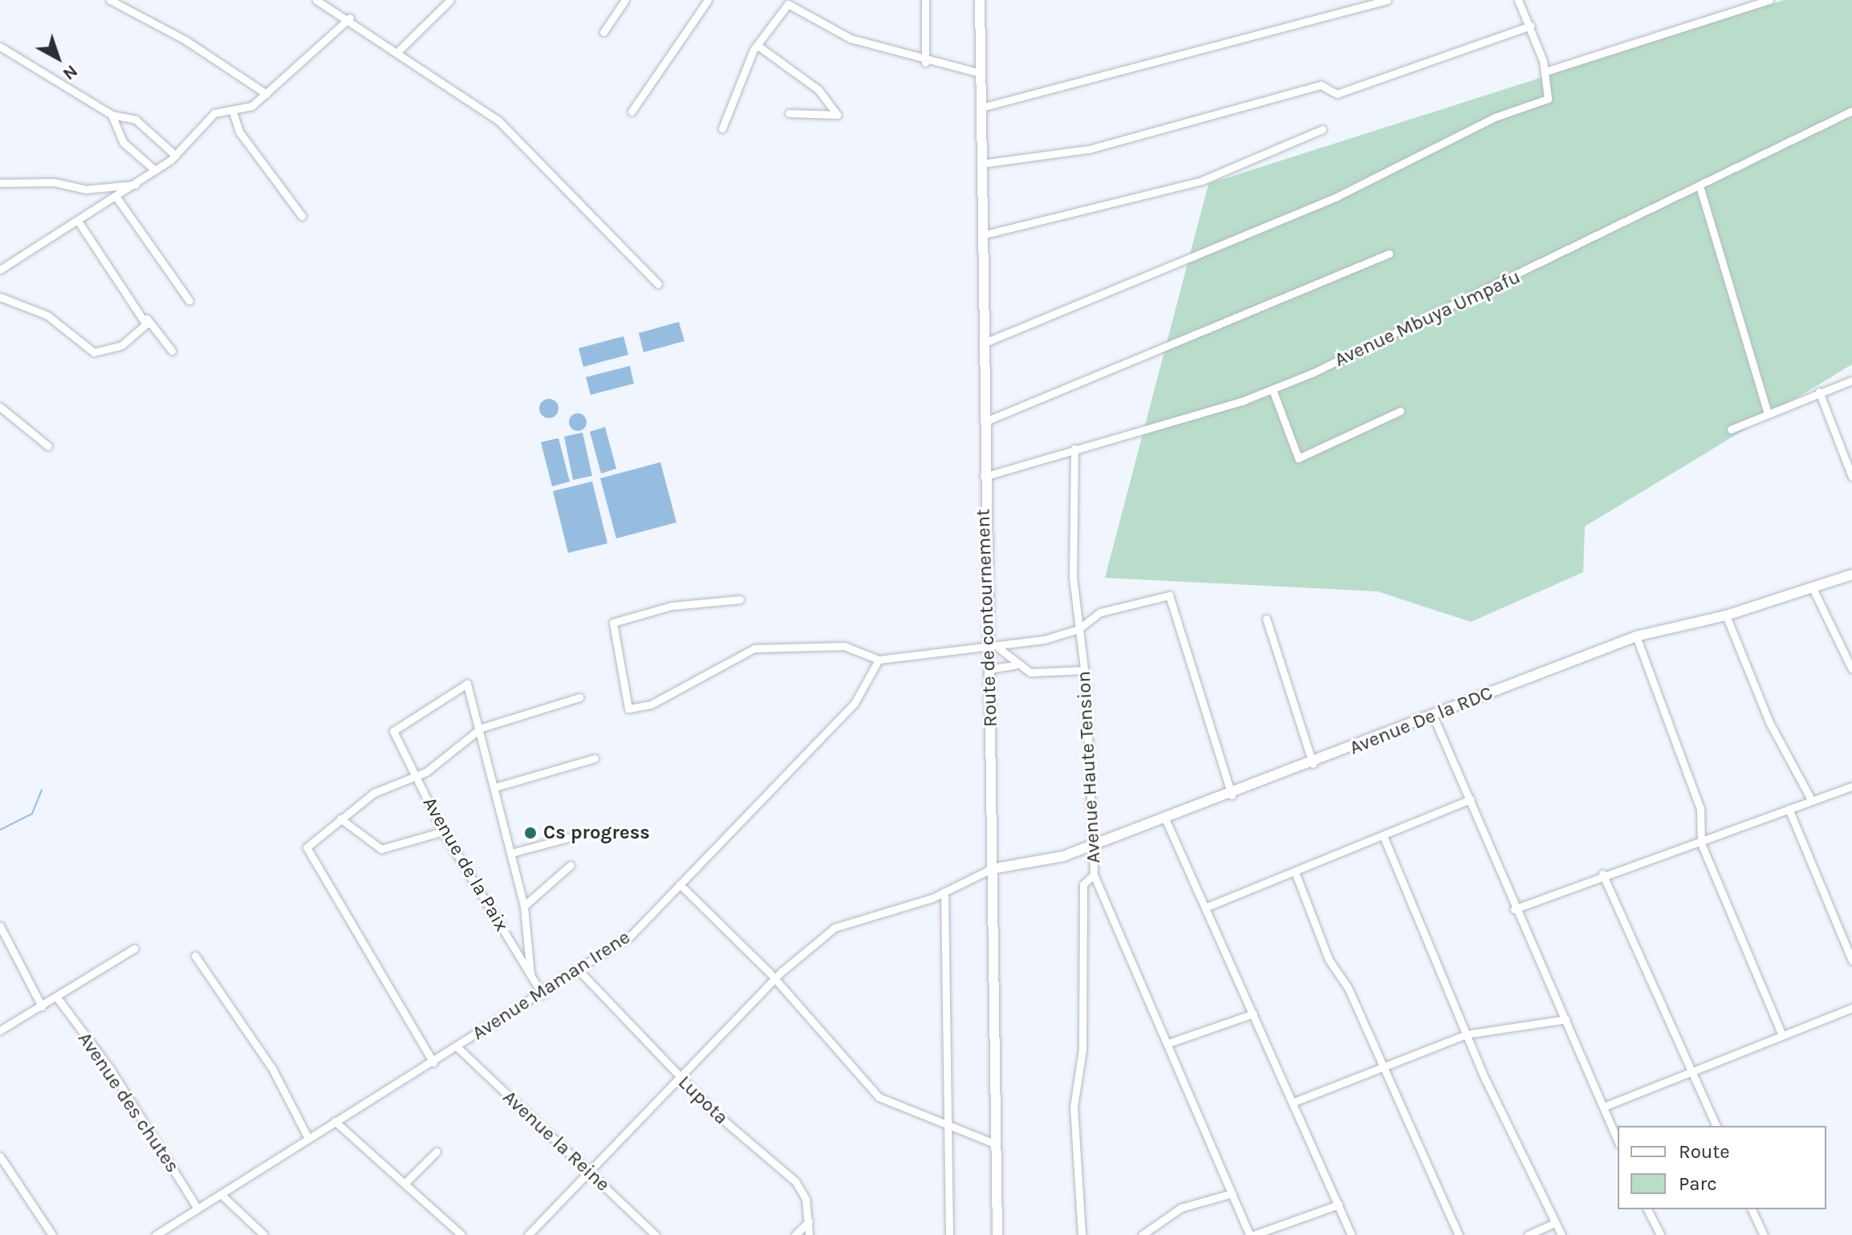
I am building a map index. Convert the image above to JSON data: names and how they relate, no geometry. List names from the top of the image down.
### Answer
{
  "streets": {
    "street": [
      "Avenue Mbuya Umpafu",
      "Route de contournement",
      "Avenue De la RDC",
      "Avenue Haute Tension",
      "Avenue de la Paix",
      "Avenue Maman Irene",
      "Lupota",
      "Avenue des chutes",
      "Avenue la Reine"
    ]
  },
  "crossings": [
    ["Avenue Mbuya Umpafu", "Route de contournement"],
    ["Avenue Mbuya Umpafu", "Avenue Haute Tension"],
    ["Route de contournement", "Avenue De la RDC"],
    ["Avenue De la RDC", "Avenue Haute Tension"],
    ["Avenue de la Paix", "Avenue Maman Irene"],
    ["Avenue Maman Irene", "Lupota"],
    ["Avenue Maman Irene", "Avenue des chutes"],
    ["Avenue Maman Irene", "Avenue la Reine"]
  ],
  "places": ["Cs progress"],
  "legend": ["Route", "Parc"],
  "north": "bottom right"
}
